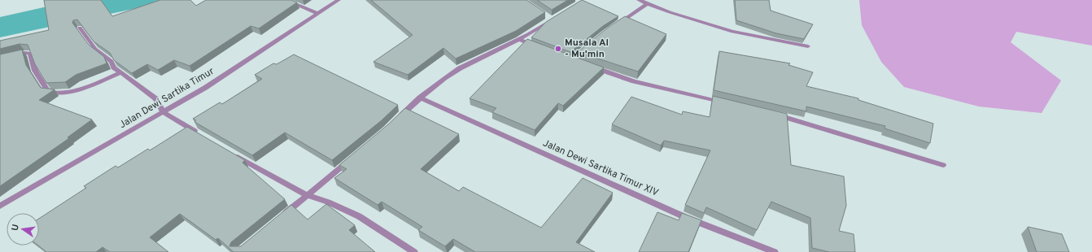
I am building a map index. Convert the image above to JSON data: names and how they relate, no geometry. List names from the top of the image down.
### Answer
{
  "streets": {
    "street": ["Jalan Dewi Sartika Timur", "Jalan Dewi Sartika Timur XIV"]
  },
  "places": ["Musala Al - Mu'min"],
  "north": "left"
}
